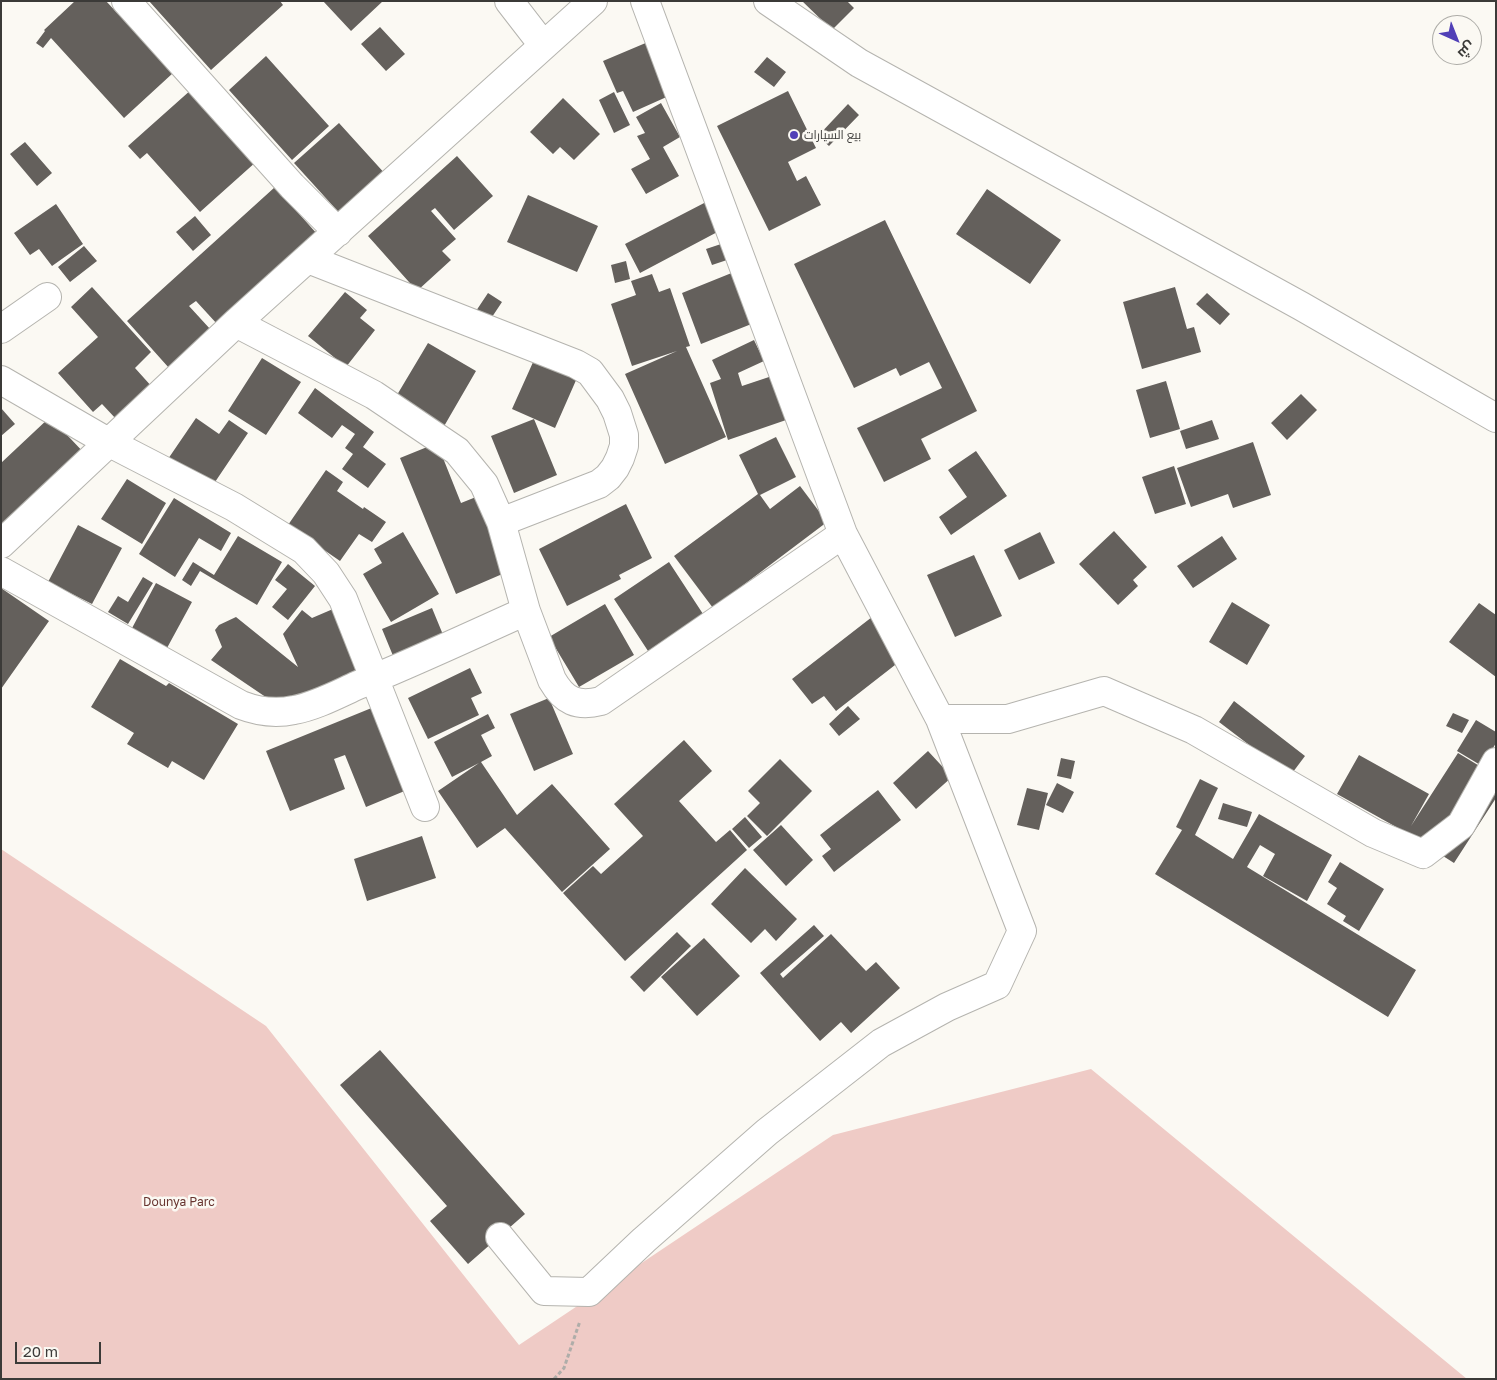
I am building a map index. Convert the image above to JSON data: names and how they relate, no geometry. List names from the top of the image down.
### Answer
{
  "parks": ["Dounya Parc"],
  "places": ["بيع السيارات"],
  "scale_bar": "20 m",
  "north": "bottom right"
}
